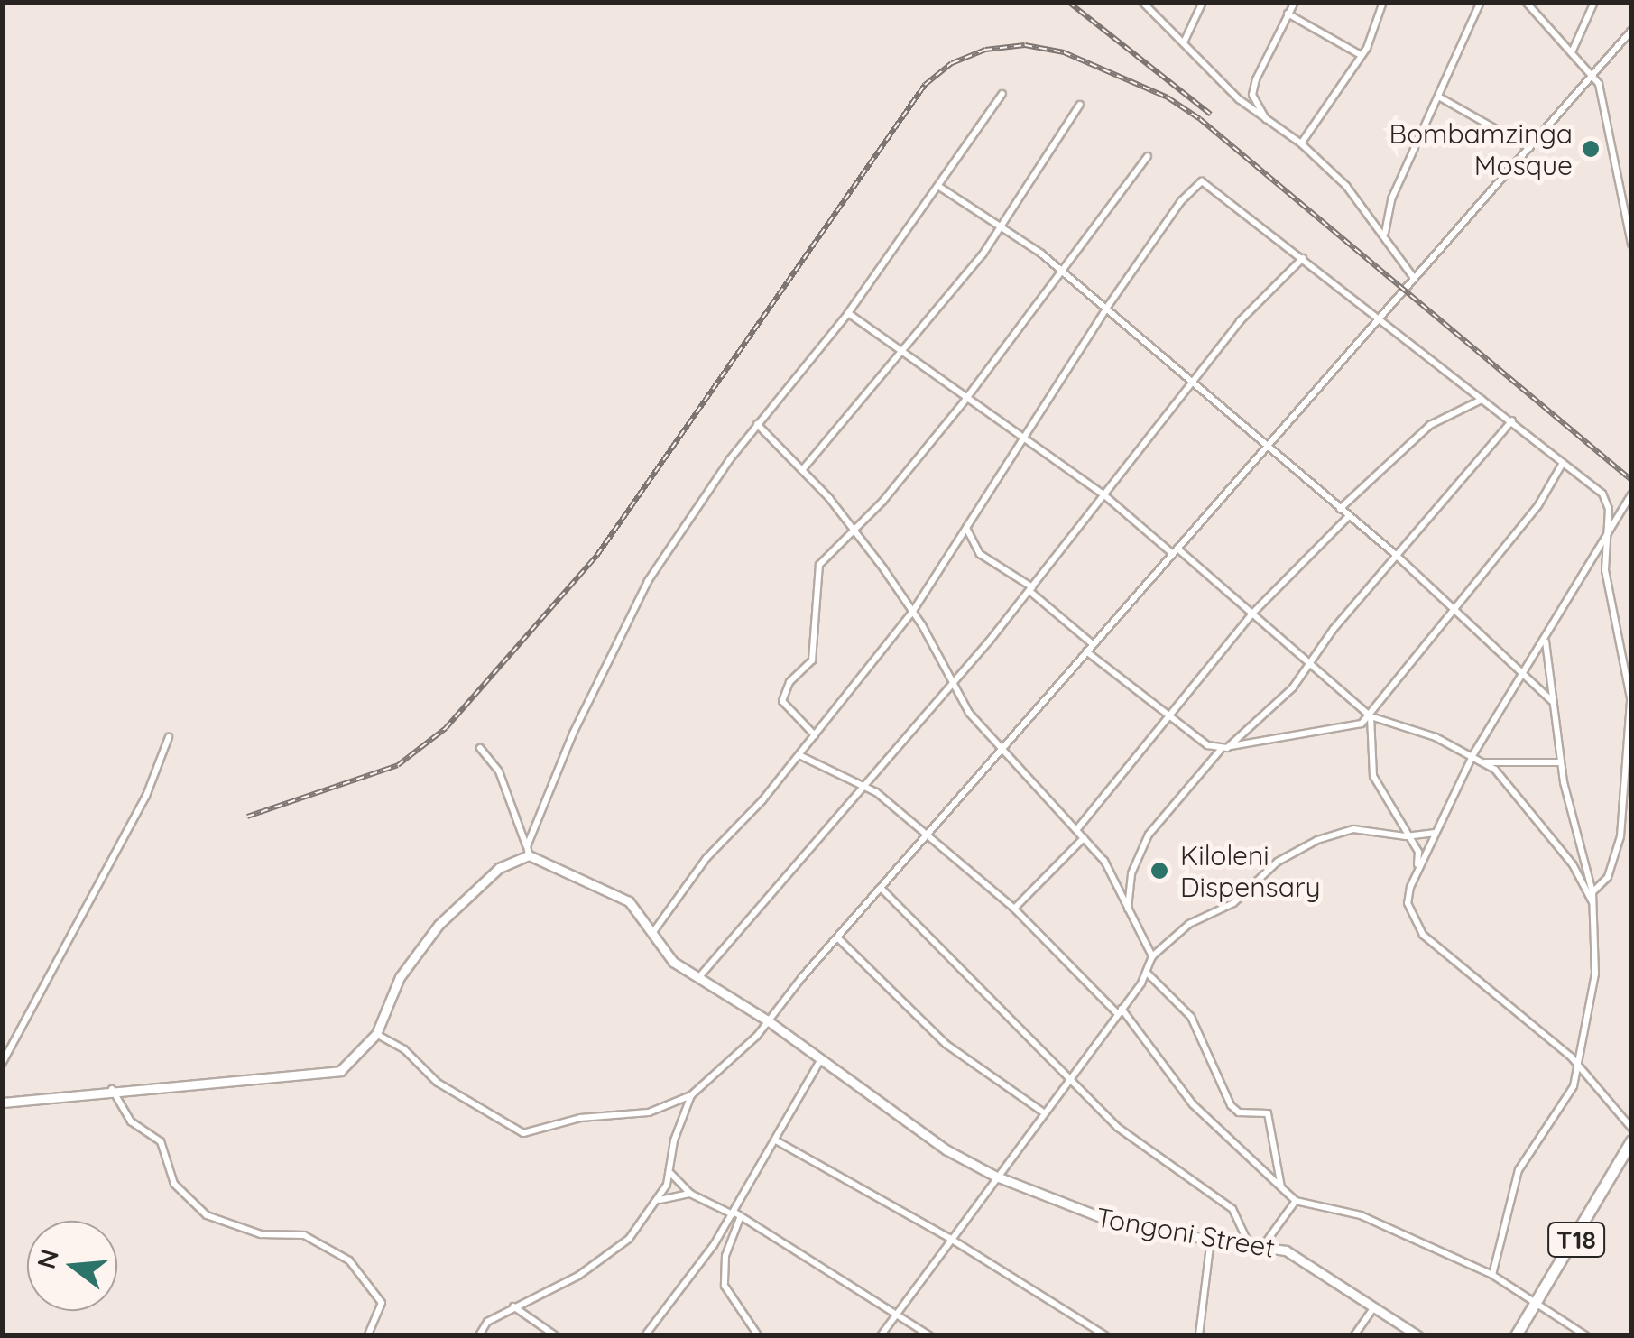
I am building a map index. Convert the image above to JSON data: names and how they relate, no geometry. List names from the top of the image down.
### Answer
{
  "streets": {
    "highway": ["T18"],
    "street": ["Tongoni Street"]
  },
  "places": ["Bombamzinga Mosque", "Kiloleni Dispensary"],
  "north": "left"
}
